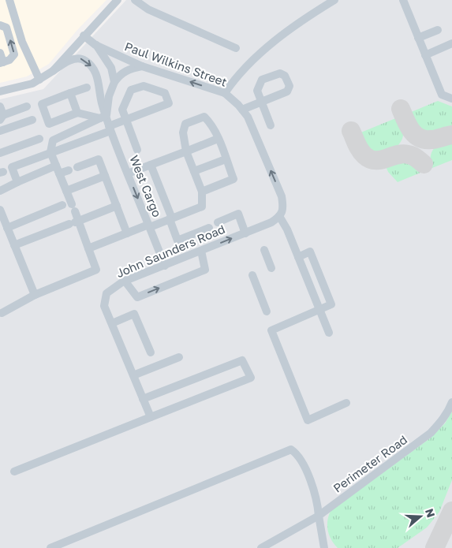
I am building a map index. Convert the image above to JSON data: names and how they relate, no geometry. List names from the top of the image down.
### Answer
{
  "streets": {
    "street": [
      "Paul Wilkins Street",
      "West Cargo",
      "John Saunders Road",
      "Perimeter Road"
    ]
  },
  "crossings": [
    ["Paul Wilkins Street", "John Saunders Road"],
    ["West Cargo", "John Saunders Road"]
  ],
  "north": "right"
}
